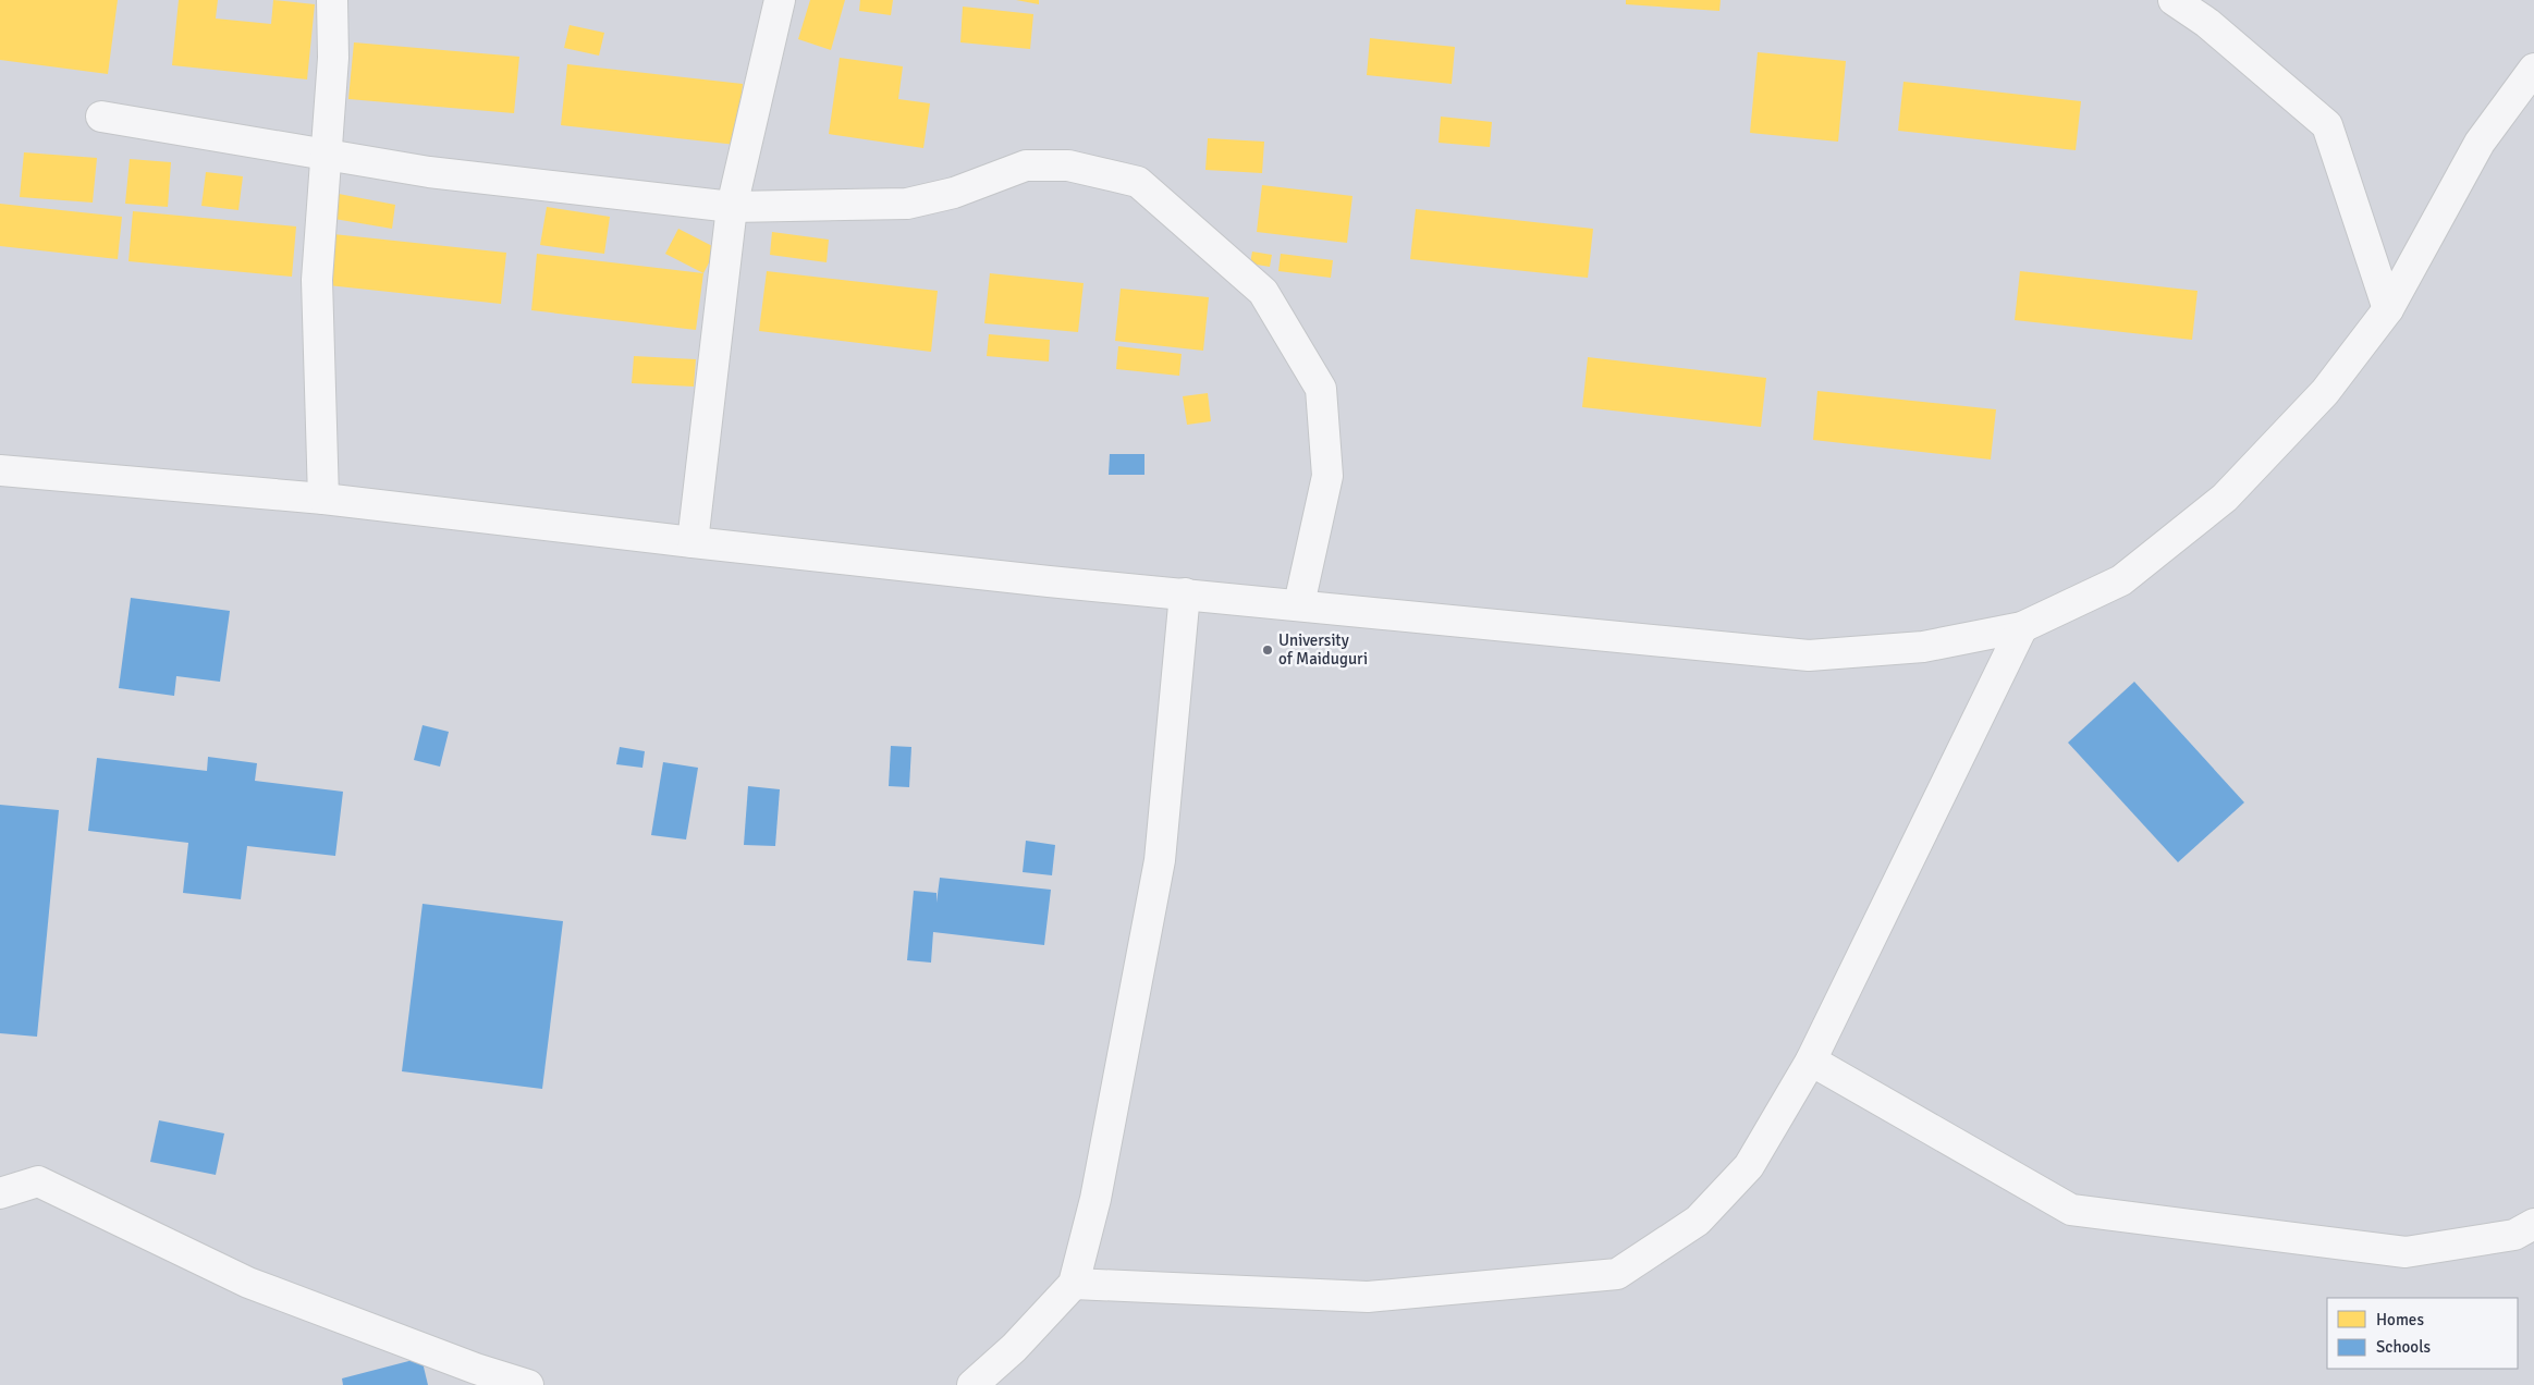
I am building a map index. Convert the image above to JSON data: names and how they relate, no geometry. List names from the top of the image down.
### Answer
{
  "places": ["University of Maiduguri"],
  "legend": ["Homes", "Schools"]
}
